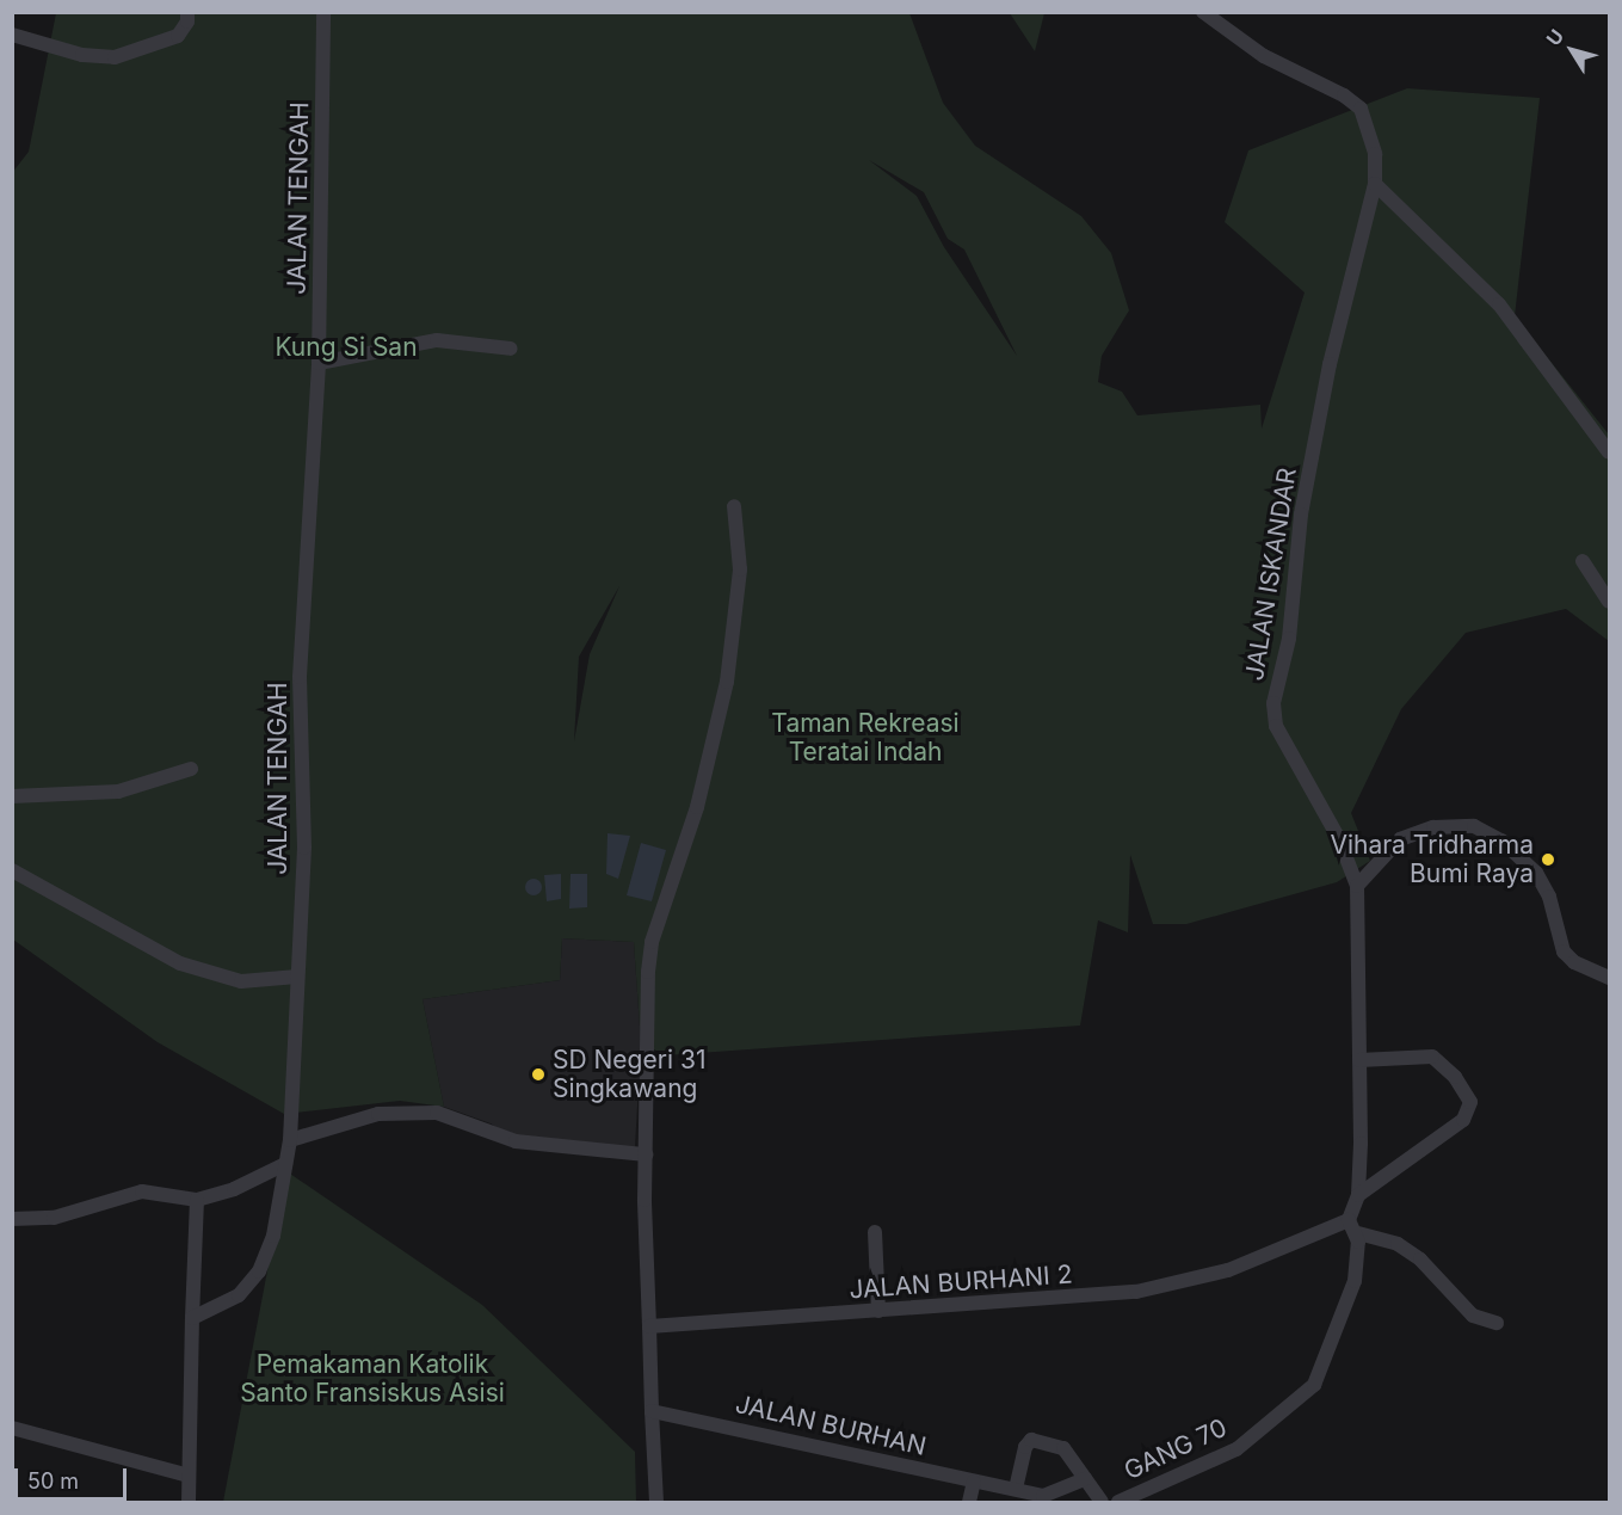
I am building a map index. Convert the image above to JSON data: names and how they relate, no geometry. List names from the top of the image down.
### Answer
{
  "streets": {
    "street": [
      "JALAN TENGAH",
      "JALAN ISKANDAR",
      "JALAN BURHANI 2",
      "JALAN BURHAN",
      "GANG 70"
    ]
  },
  "crossings": [
    ["JALAN ISKANDAR", "JALAN BURHANI 2"]
  ],
  "parks": ["Kung Si San", "Taman Rekreasi Teratai Indah", "Pemakaman Katolik Santo Fransiskus Asisi"],
  "places": ["Vihara Tridharma Bumi Raya", "SD Negeri 31 Singkawang"],
  "scale_bar": "50 m",
  "north": "top left"
}
